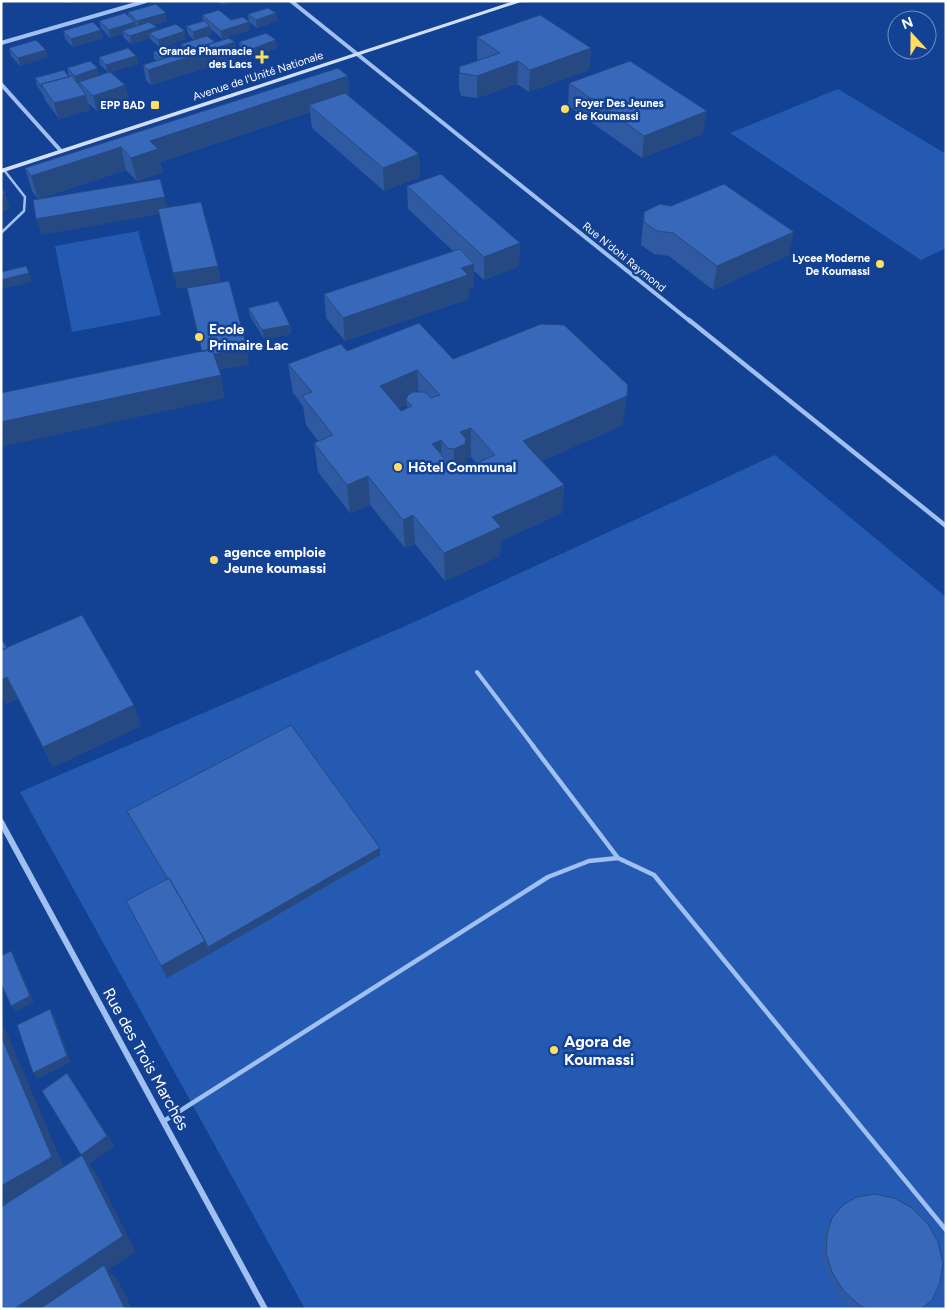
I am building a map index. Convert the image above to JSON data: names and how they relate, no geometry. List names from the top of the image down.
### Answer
{
  "streets": {
    "street": ["Avenue de l'Unité Nationale", "Rue N'dohi Raymond", "Rue des Trois Marchés"]
  },
  "crossings": [
    ["Avenue de l'Unité Nationale", "Rue N'dohi Raymond"]
  ],
  "places": {
    "health": ["Grande Pharmacie des Lacs"],
    "transit": ["EPP BAD"],
    "other": [
      "Foyer Des Jeunes de Koumassi",
      "Lycee Moderne De Koumassi",
      "Ecole Primaire Lac",
      "Hôtel Communal",
      "agence emploie Jeune koumassi",
      "Agora de Koumassi"
    ]
  },
  "north": "top"
}
